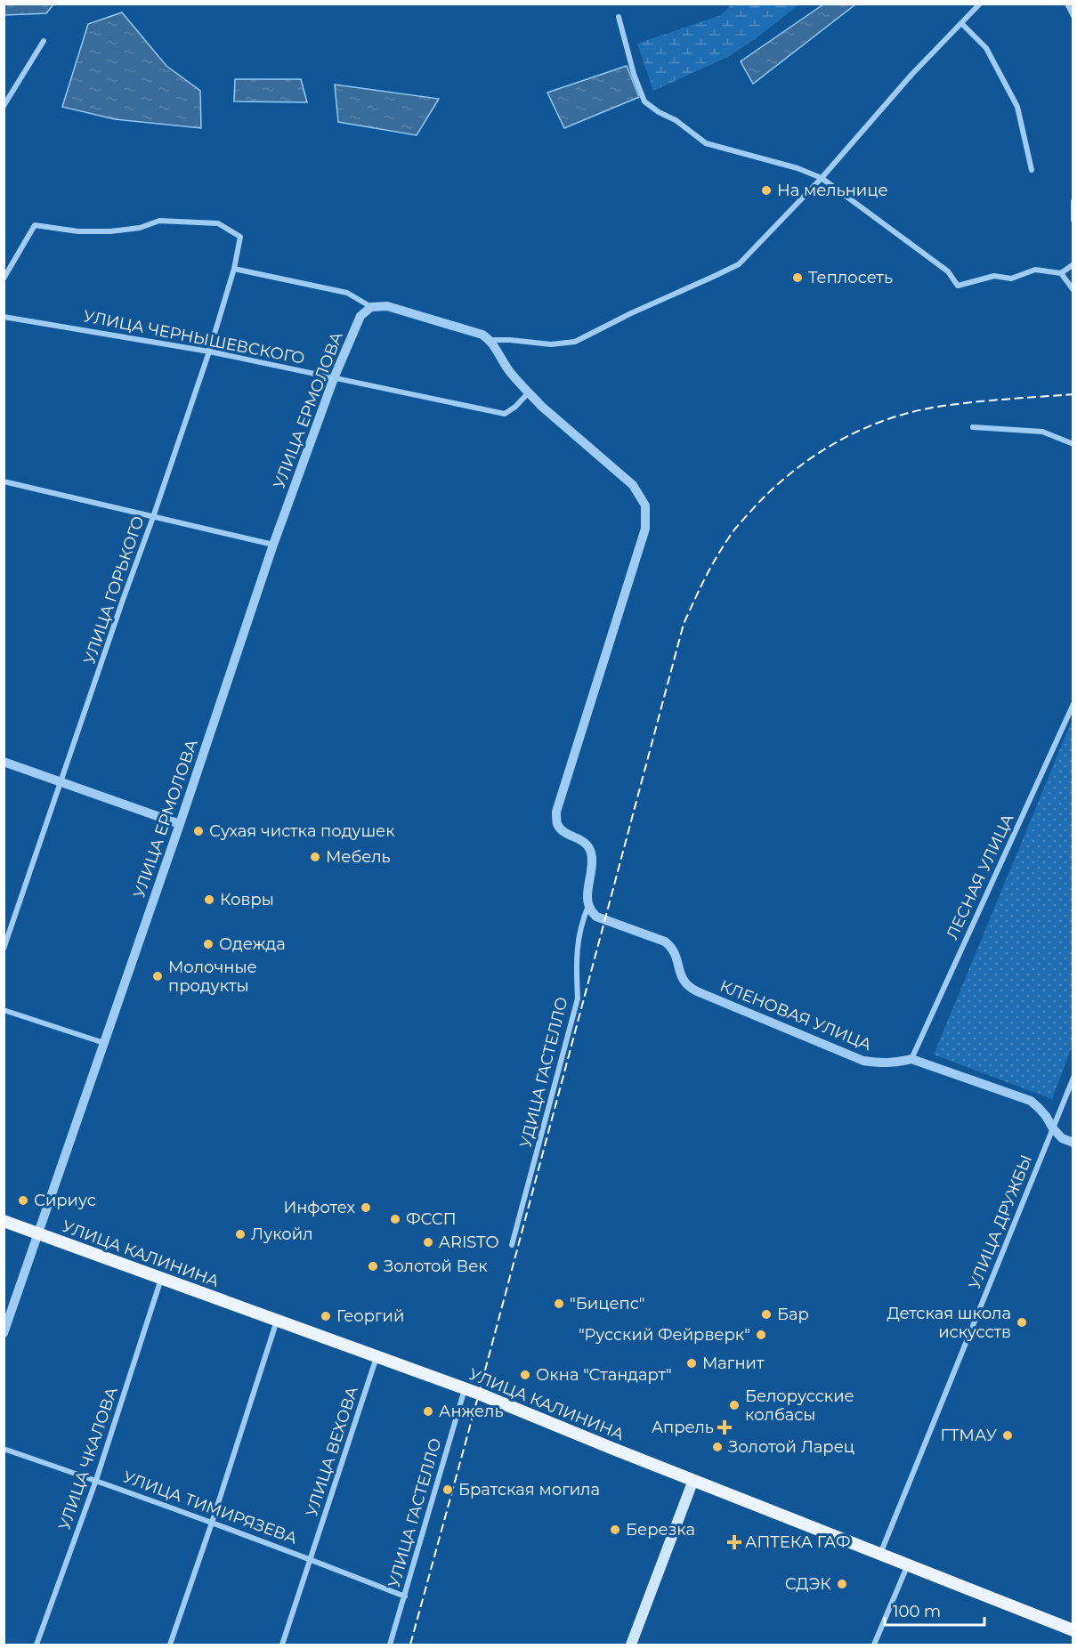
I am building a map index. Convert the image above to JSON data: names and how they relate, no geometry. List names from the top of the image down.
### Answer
{
  "streets": {
    "main road": ["УЛИЦА КАЛИНИНА"],
    "street": [
      "УЛИЦА ЧЕРНЫШЕВСКОГО",
      "УЛИЦА ЕРМОЛОВА",
      "УЛИЦА ГОРЬКОГО",
      "ЛЕСНАЯ УЛИЦА",
      "КЛЕНОВАЯ УЛИЦА",
      "УДИЦА ГАСТЕЛЛО",
      "УЛИЦА ДРУЖБЫ",
      "УЛИЦА ВЕХОВА",
      "УЛИЦА ЧКАЛОВА",
      "УЛИЦА ТИМИРЯЗЕВА",
      "УЛИЦА ГАСТЕЛЛО"
    ]
  },
  "crossings": [
    ["УЛИЦА ЧЕРНЫШЕВСКОГО", "УЛИЦА ЕРМОЛОВА"],
    ["УЛИЦА ЧЕРНЫШЕВСКОГО", "УЛИЦА ГОРЬКОГО"],
    ["УЛИЦА ЕРМОЛОВА", "УЛИЦА КАЛИНИНА"],
    ["ЛЕСНАЯ УЛИЦА", "КЛЕНОВАЯ УЛИЦА"],
    ["КЛЕНОВАЯ УЛИЦА", "УДИЦА ГАСТЕЛЛО"],
    ["КЛЕНОВАЯ УЛИЦА", "УЛИЦА ДРУЖБЫ"],
    ["УЛИЦА ДРУЖБЫ", "УЛИЦА КАЛИНИНА"],
    ["УЛИЦА КАЛИНИНА", "УЛИЦА ВЕХОВА"],
    ["УЛИЦА КАЛИНИНА", "УЛИЦА ЧКАЛОВА"],
    ["УЛИЦА КАЛИНИНА", "УЛИЦА ГАСТЕЛЛО"],
    ["УЛИЦА ВЕХОВА", "УЛИЦА ТИМИРЯЗЕВА"],
    ["УЛИЦА ЧКАЛОВА", "УЛИЦА ТИМИРЯЗЕВА"],
    ["УЛИЦА ТИМИРЯЗЕВА", "УЛИЦА ГАСТЕЛЛО"]
  ],
  "places": {
    "other": [
      "На мельнице",
      "Теплосеть",
      "Сухая чистка подушек",
      "Мебель",
      "Ковры",
      "Одежда",
      "Молочные продукты",
      "Сириус",
      "Инфотех",
      "ФССП",
      "Лукойл",
      "ARISTO",
      "Золотой Век",
      "\"Бицепс\"",
      "Бар",
      "Георгий",
      "Детская школа искусств",
      "\"Русский Фейрверк\"",
      "Магнит",
      "Окна \"Стандарт\"",
      "Белорусские колбасы",
      "Анжель",
      "ГТМАУ",
      "Золотой Ларец",
      "Братская могила",
      "Березка",
      "СДЭК"
    ],
    "health": ["Апрель", "АПТЕКА ГАФ"]
  },
  "scale_bar": "100 m"
}
